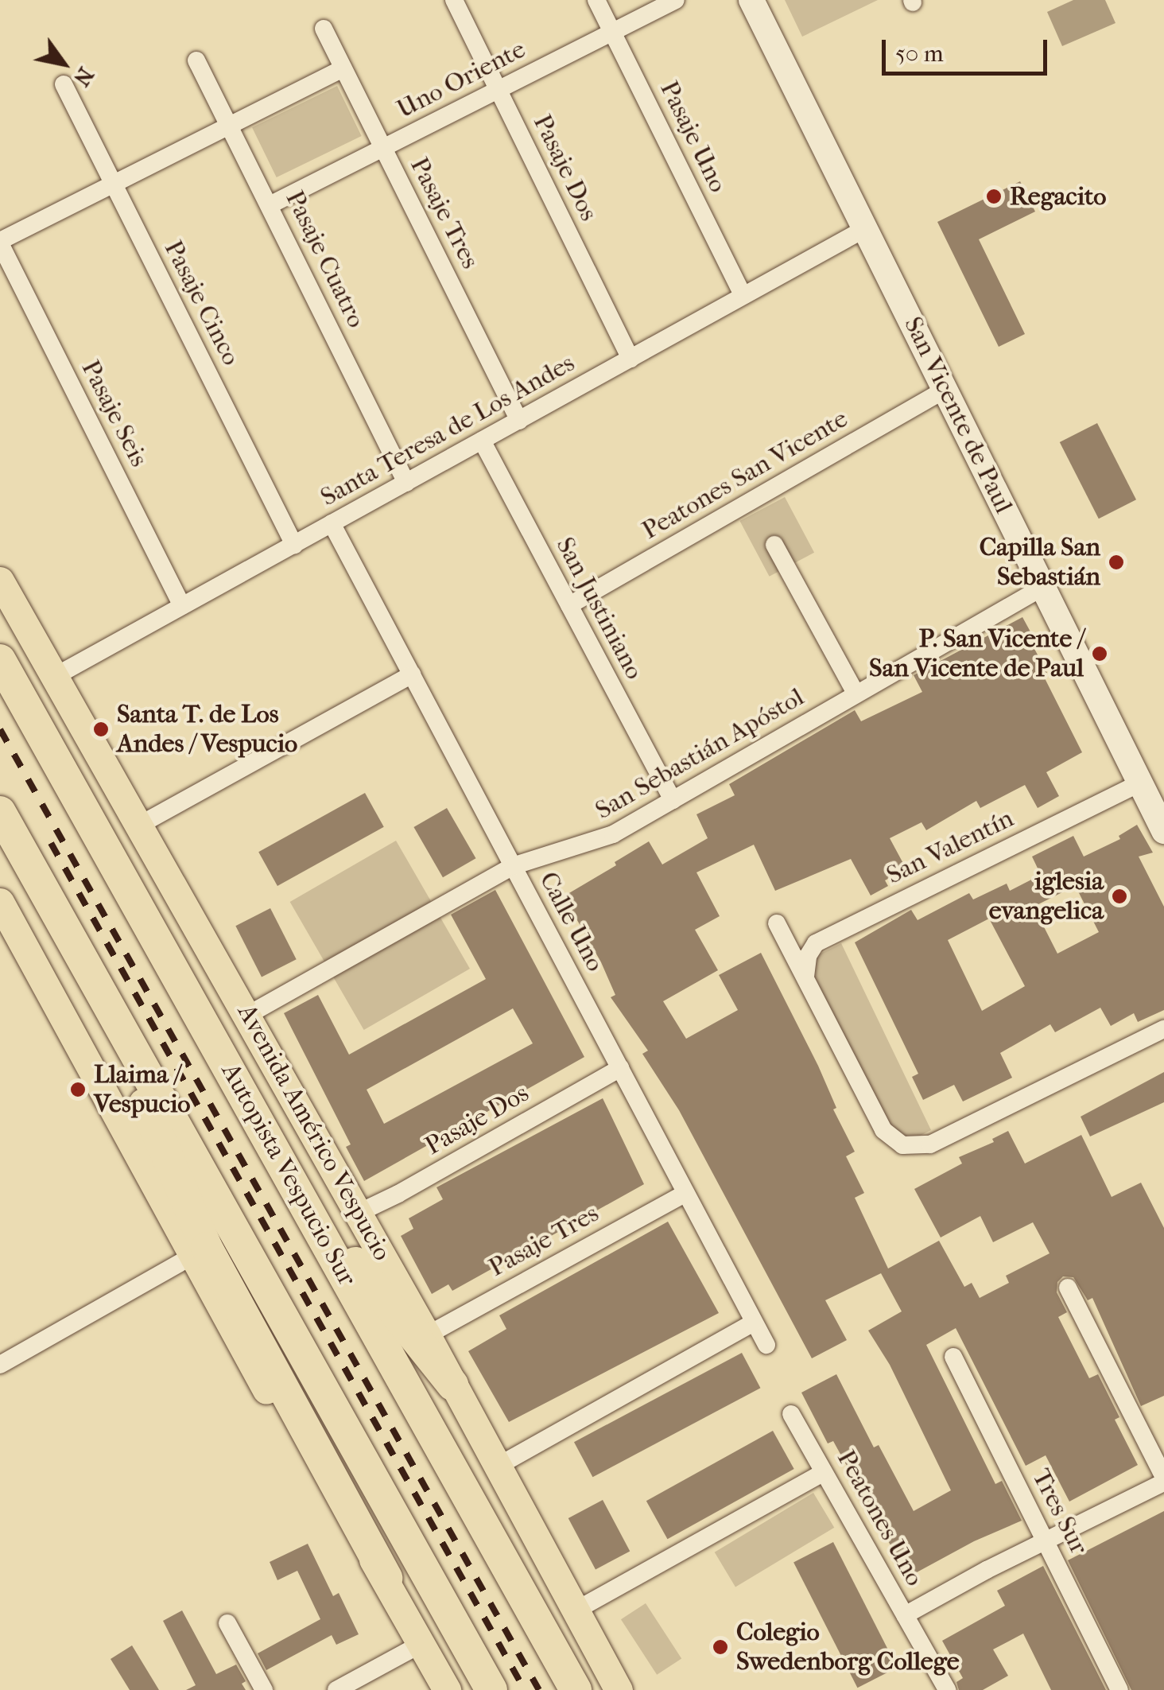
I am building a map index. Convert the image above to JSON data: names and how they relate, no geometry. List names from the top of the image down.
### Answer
{
  "streets": {
    "highway": ["Autopista Vespucio Sur"],
    "main road": ["Avenida Américo Vespucio"],
    "street": [
      "Uno Oriente",
      "Pasaje Uno",
      "Pasaje Dos",
      "Pasaje Tres",
      "Pasaje Cuatro",
      "Pasaje Cinco",
      "Pasaje Seis",
      "San Vicente de Paul",
      "Santa Teresa de Los Andes",
      "Peatones San Vicente",
      "San Justiniano",
      "San Sebastián Apóstol",
      "San Valentín",
      "Calle Uno",
      "Tres Sur",
      "Peatones Uno"
    ]
  },
  "crossings": [
    ["Uno Oriente", "Pasaje Uno"],
    ["Uno Oriente", "Pasaje Dos"],
    ["Uno Oriente", "Pasaje Tres"],
    ["Uno Oriente", "Pasaje Cuatro"],
    ["Pasaje Uno", "Santa Teresa de Los Andes"],
    ["Pasaje Dos", "Santa Teresa de Los Andes"],
    ["Pasaje Dos", "Calle Uno"],
    ["Pasaje Dos", "Avenida Américo Vespucio"],
    ["Pasaje Tres", "Santa Teresa de Los Andes"],
    ["Pasaje Tres", "Calle Uno"],
    ["Pasaje Tres", "Avenida Américo Vespucio"],
    ["Pasaje Cuatro", "Santa Teresa de Los Andes"],
    ["Pasaje Cinco", "Santa Teresa de Los Andes"],
    ["Pasaje Seis", "Santa Teresa de Los Andes"],
    ["San Vicente de Paul", "Santa Teresa de Los Andes"],
    ["San Vicente de Paul", "Peatones San Vicente"],
    ["San Vicente de Paul", "San Sebastián Apóstol"],
    ["San Vicente de Paul", "San Valentín"],
    ["Santa Teresa de Los Andes", "San Justiniano"],
    ["Santa Teresa de Los Andes", "Calle Uno"],
    ["Santa Teresa de Los Andes", "Avenida Américo Vespucio"],
    ["Peatones San Vicente", "San Justiniano"],
    ["San Justiniano", "San Sebastián Apóstol"],
    ["San Sebastián Apóstol", "Calle Uno"],
    ["San Sebastián Apóstol", "Avenida Américo Vespucio"]
  ],
  "places": [
    "Regacito",
    "Capilla San Sebastián",
    "P. San Vicente / San Vicente de Paul",
    "Santa T. de Los Andes / Vespucio",
    "iglesia evangelica",
    "Llaima / Vespucio",
    "Colegio Swedenborg College"
  ],
  "scale_bar": "50 m",
  "north": "bottom right"
}
